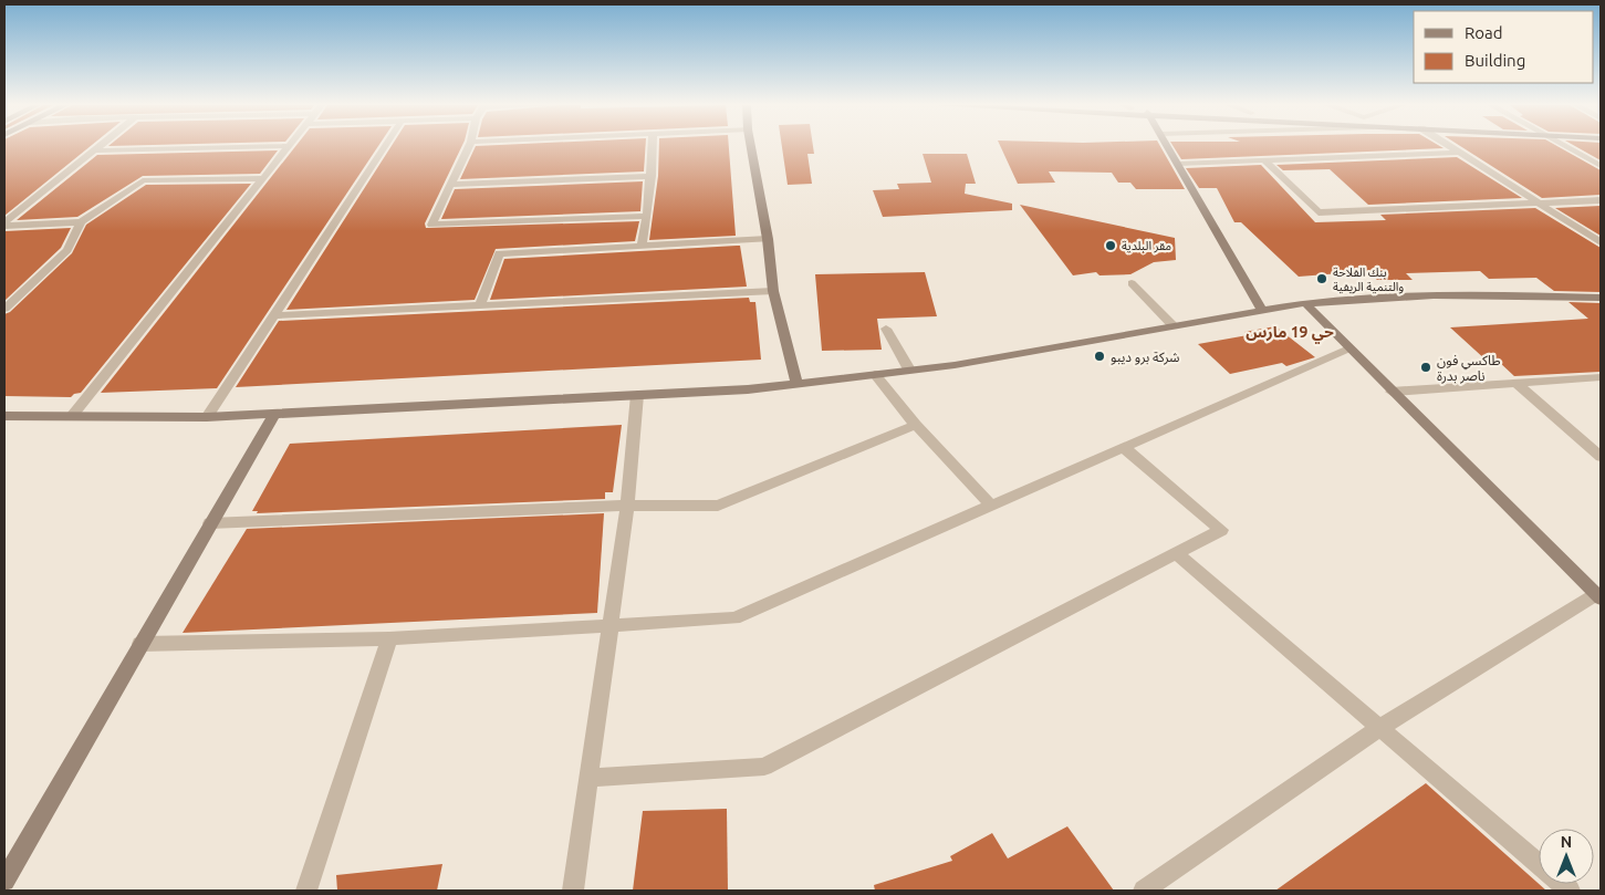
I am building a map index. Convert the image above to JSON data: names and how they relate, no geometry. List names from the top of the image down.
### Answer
{
  "districts": ["حي 19 مارس"],
  "places": [
    "مقر البلدية",
    "بنك الفلاحة والتنمية الريفية",
    "شركة برو ديبو",
    "طاكسي فون ناصر بدرة"
  ],
  "legend": ["Road", "Building"],
  "north": "top"
}
